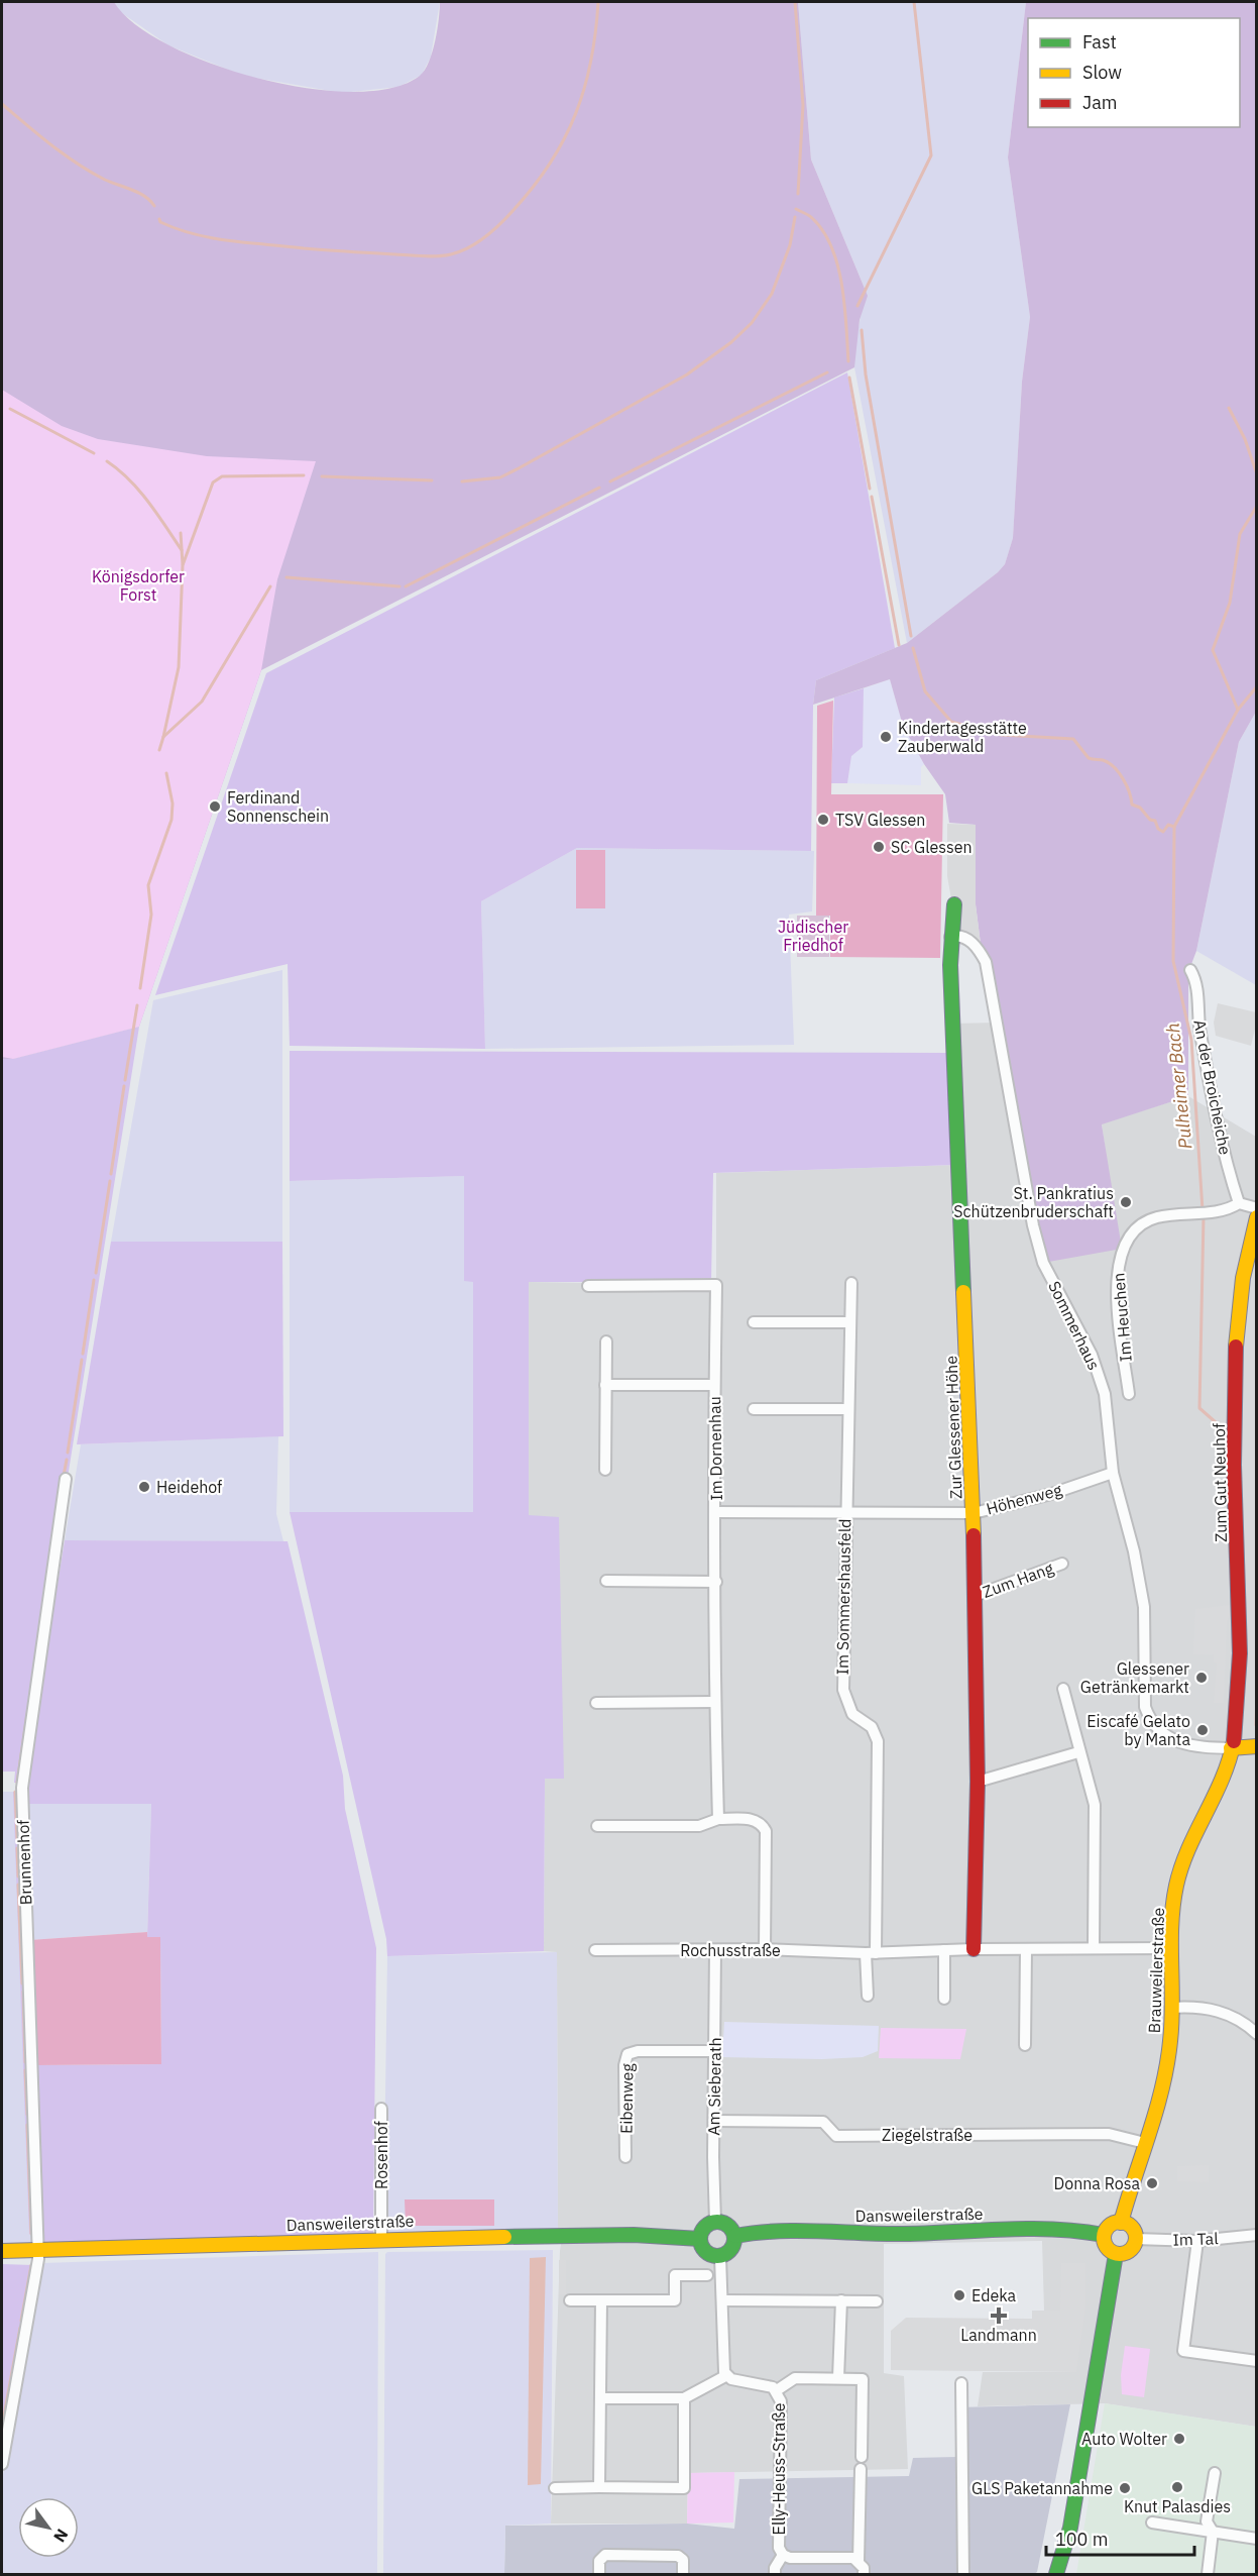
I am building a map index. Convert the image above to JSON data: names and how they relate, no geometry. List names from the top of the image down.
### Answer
{
  "streets": {
    "main road": [
      "Zur Glessener Höhe",
      "Zum Gut Neuhof",
      "Brauweilerstraße",
      "Dansweilerstraße"
    ],
    "street": [
      "An der Broicheiche",
      "Im Heuchen",
      "Sommerhaus",
      "Im Dornenhau",
      "Höhenweg",
      "Zum Hang",
      "Im Sommershausfeld",
      "Brunnenhof",
      "Rochusstraße",
      "Am Sieberath",
      "Eibenweg",
      "Ziegelstraße",
      "Rosenhof",
      "Im Tal",
      "Elly-Heuss-Straße"
    ]
  },
  "crossings": [
    ["An der Broicheiche", "Im Heuchen"],
    ["Sommerhaus", "Zur Glessener Höhe"],
    ["Sommerhaus", "Zum Gut Neuhof"],
    ["Sommerhaus", "Höhenweg"],
    ["Sommerhaus", "Brauweilerstraße"],
    ["Zur Glessener Höhe", "Höhenweg"],
    ["Zur Glessener Höhe", "Zum Hang"],
    ["Zur Glessener Höhe", "Rochusstraße"],
    ["Im Dornenhau", "Höhenweg"],
    ["Zum Gut Neuhof", "Brauweilerstraße"],
    ["Höhenweg", "Im Sommershausfeld"],
    ["Im Sommershausfeld", "Rochusstraße"],
    ["Brunnenhof", "Dansweilerstraße"],
    ["Rochusstraße", "Brauweilerstraße"],
    ["Rochusstraße", "Am Sieberath"],
    ["Brauweilerstraße", "Ziegelstraße"],
    ["Brauweilerstraße", "Dansweilerstraße"],
    ["Brauweilerstraße", "Im Tal"],
    ["Am Sieberath", "Eibenweg"],
    ["Am Sieberath", "Ziegelstraße"],
    ["Am Sieberath", "Dansweilerstraße"],
    ["Rosenhof", "Dansweilerstraße"],
    ["Dansweilerstraße", "Im Tal"]
  ],
  "water": ["Pulheimer Bach"],
  "parks": ["Königsdorfer Forst", "Jüdischer Friedhof"],
  "places": {
    "other": [
      "Kindertagesstätte Zauberwald",
      "Ferdinand Sonnenschein",
      "TSV Glessen",
      "SC Glessen",
      "St. Pankratius Schützenbruderschaft",
      "Heidehof",
      "Glessener Getränkemarkt",
      "Eiscafé Gelato by Manta",
      "Donna Rosa",
      "Edeka",
      "Auto Wolter",
      "Knut Palasdies",
      "GLS Paketannahme"
    ],
    "health": ["Landmann"]
  },
  "legend": ["Fast", "Slow", "Jam"],
  "scale_bar": "100 m",
  "north": "bottom right"
}
